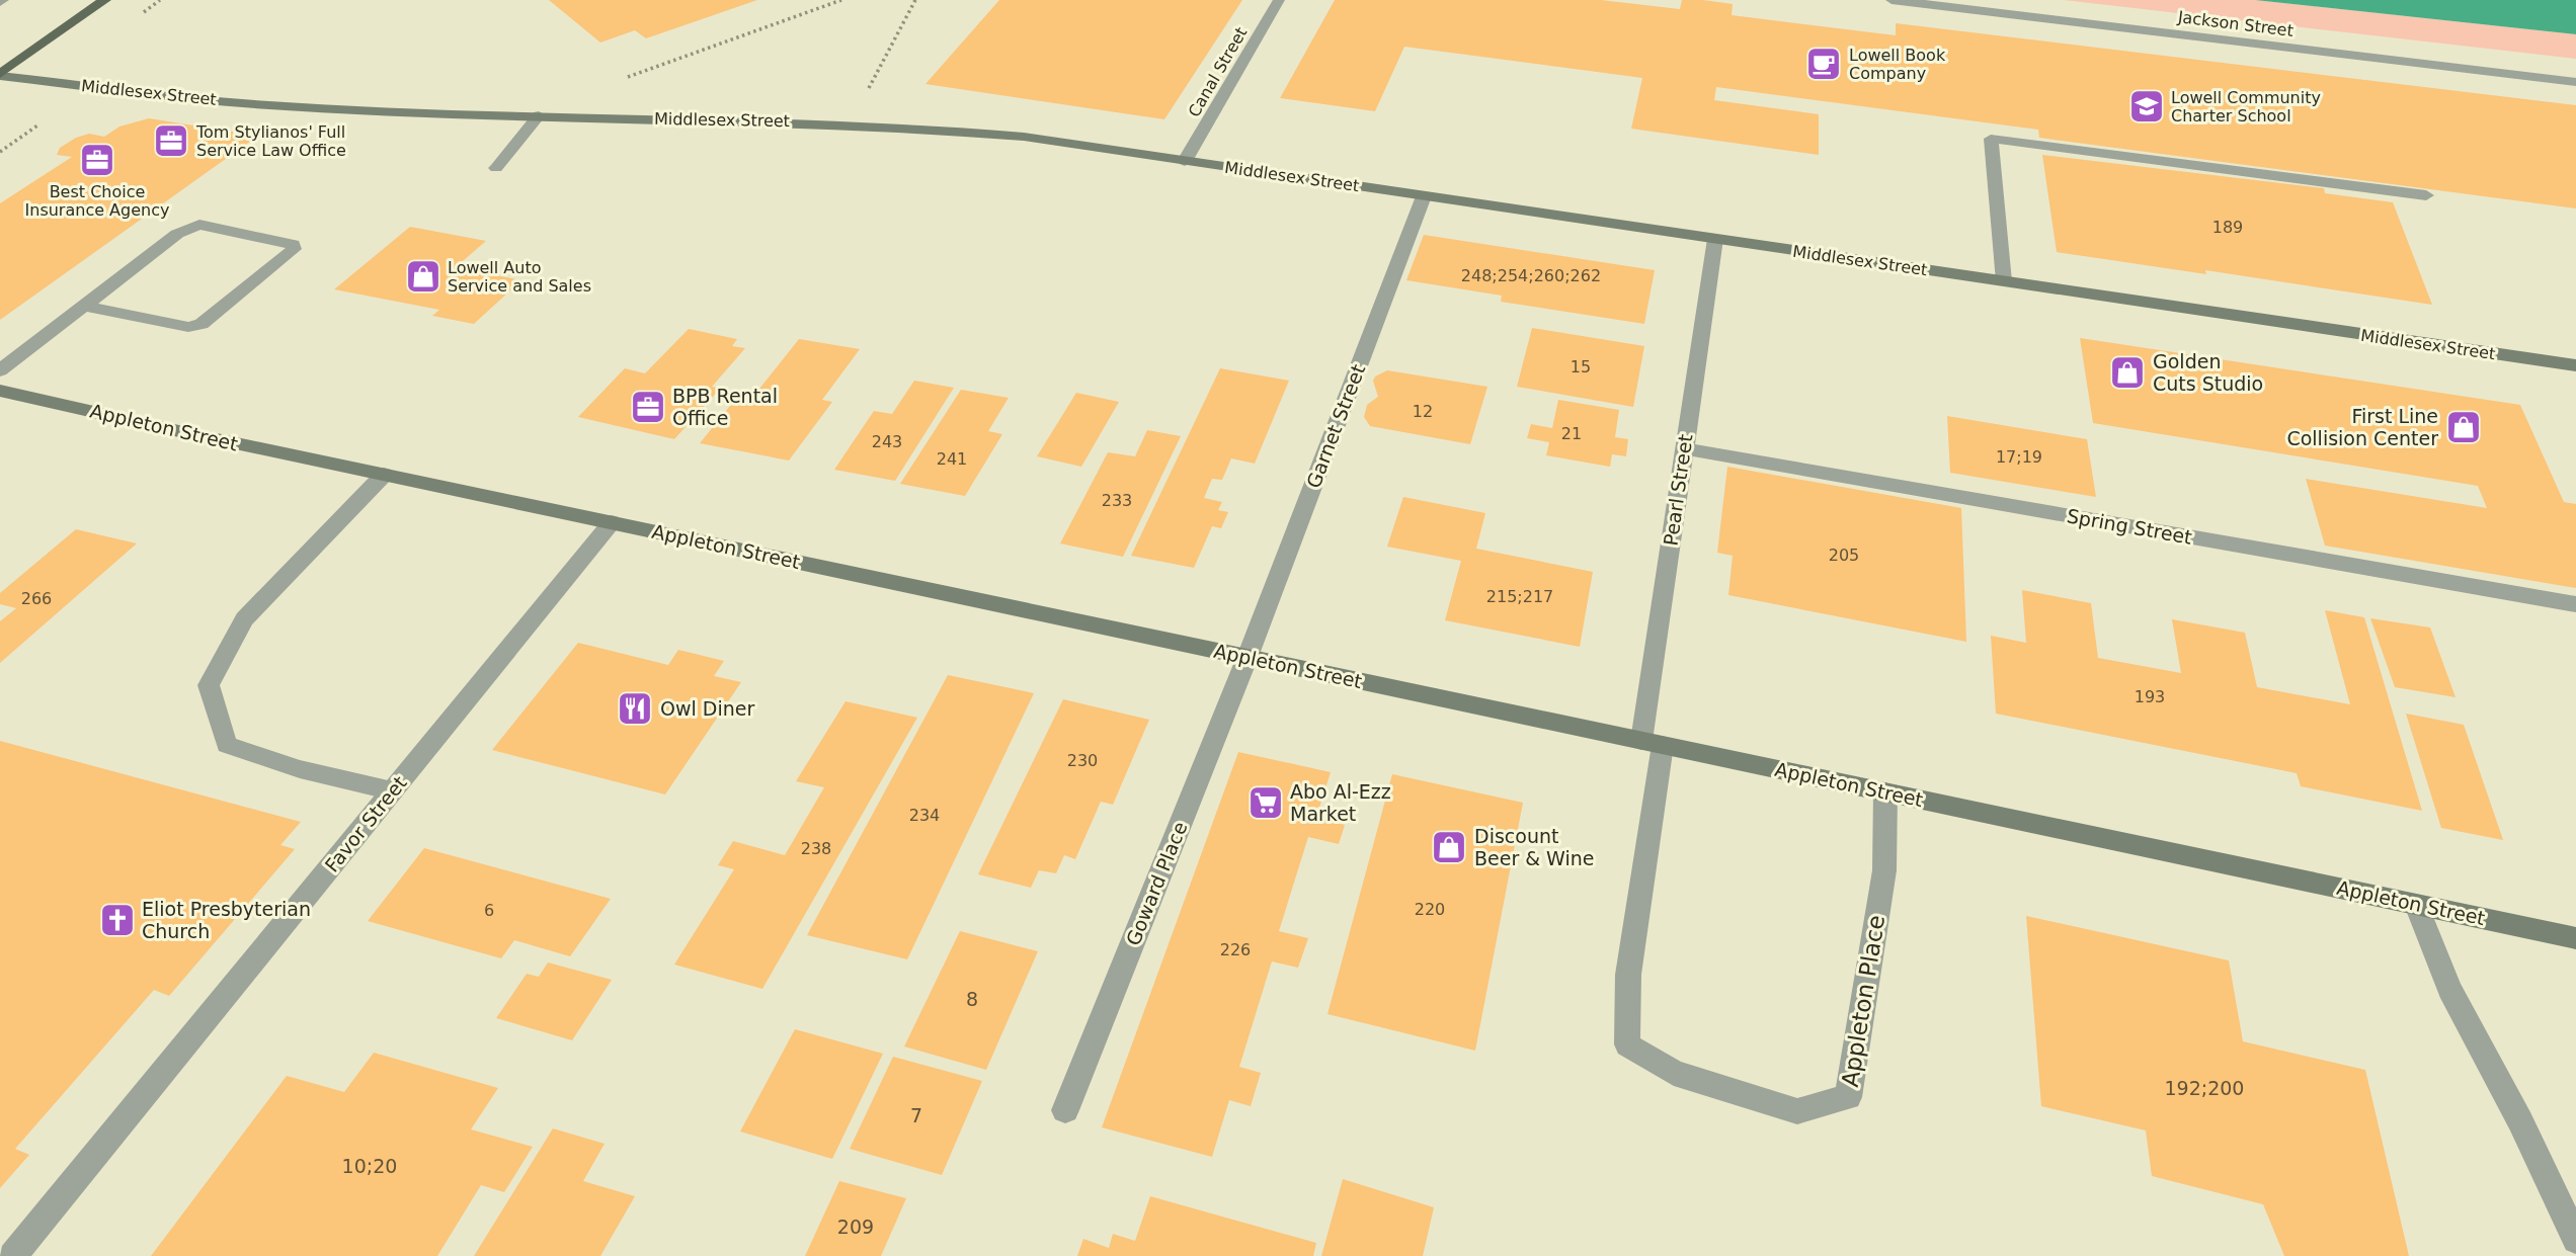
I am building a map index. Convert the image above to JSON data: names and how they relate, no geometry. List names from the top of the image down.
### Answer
{
  "streets": {
    "main road": ["Middlesex Street", "Appleton Street"],
    "street": [
      "Jackson Street",
      "Canal Street",
      "Garnet Street",
      "Pearl Street",
      "Spring Street",
      "Favor Street",
      "Goward Place",
      "Appleton Place"
    ]
  },
  "crossings": [
    ["Canal Street", "Middlesex Street"],
    ["Middlesex Street", "Garnet Street"],
    ["Middlesex Street", "Pearl Street"],
    ["Garnet Street", "Appleton Street"],
    ["Garnet Street", "Goward Place"],
    ["Appleton Street", "Pearl Street"],
    ["Appleton Street", "Favor Street"],
    ["Appleton Street", "Goward Place"],
    ["Appleton Street", "Appleton Place"],
    ["Pearl Street", "Spring Street"],
    ["Pearl Street", "Appleton Place"]
  ],
  "places": {
    "cafe": ["Lowell Book Company"],
    "school or university": ["Lowell Community Charter School"],
    "office": ["Tom Stylianos' Full Service Law Office", "Best Choice Insurance Agency", "BPB Rental Office"],
    "shop": [
      "Lowell Auto Service and Sales",
      "Golden Cuts Studio",
      "First Line Collision Center",
      "Discount Beer & Wine"
    ],
    "restaurant": ["Owl Diner"],
    "supermarket": ["Abo Al-Ezz Market"],
    "church": ["Eliot Presbyterian Church"]
  },
  "house_numbers": [
    "189",
    "248;254;260;262",
    "15",
    "12",
    "21",
    "243",
    "17;19",
    "241",
    "233",
    "205",
    "215;217",
    "266",
    "193",
    "230",
    "234",
    "238",
    "220",
    "6",
    "226",
    "8",
    "192;200",
    "7",
    "10;20",
    "209"
  ]
}
